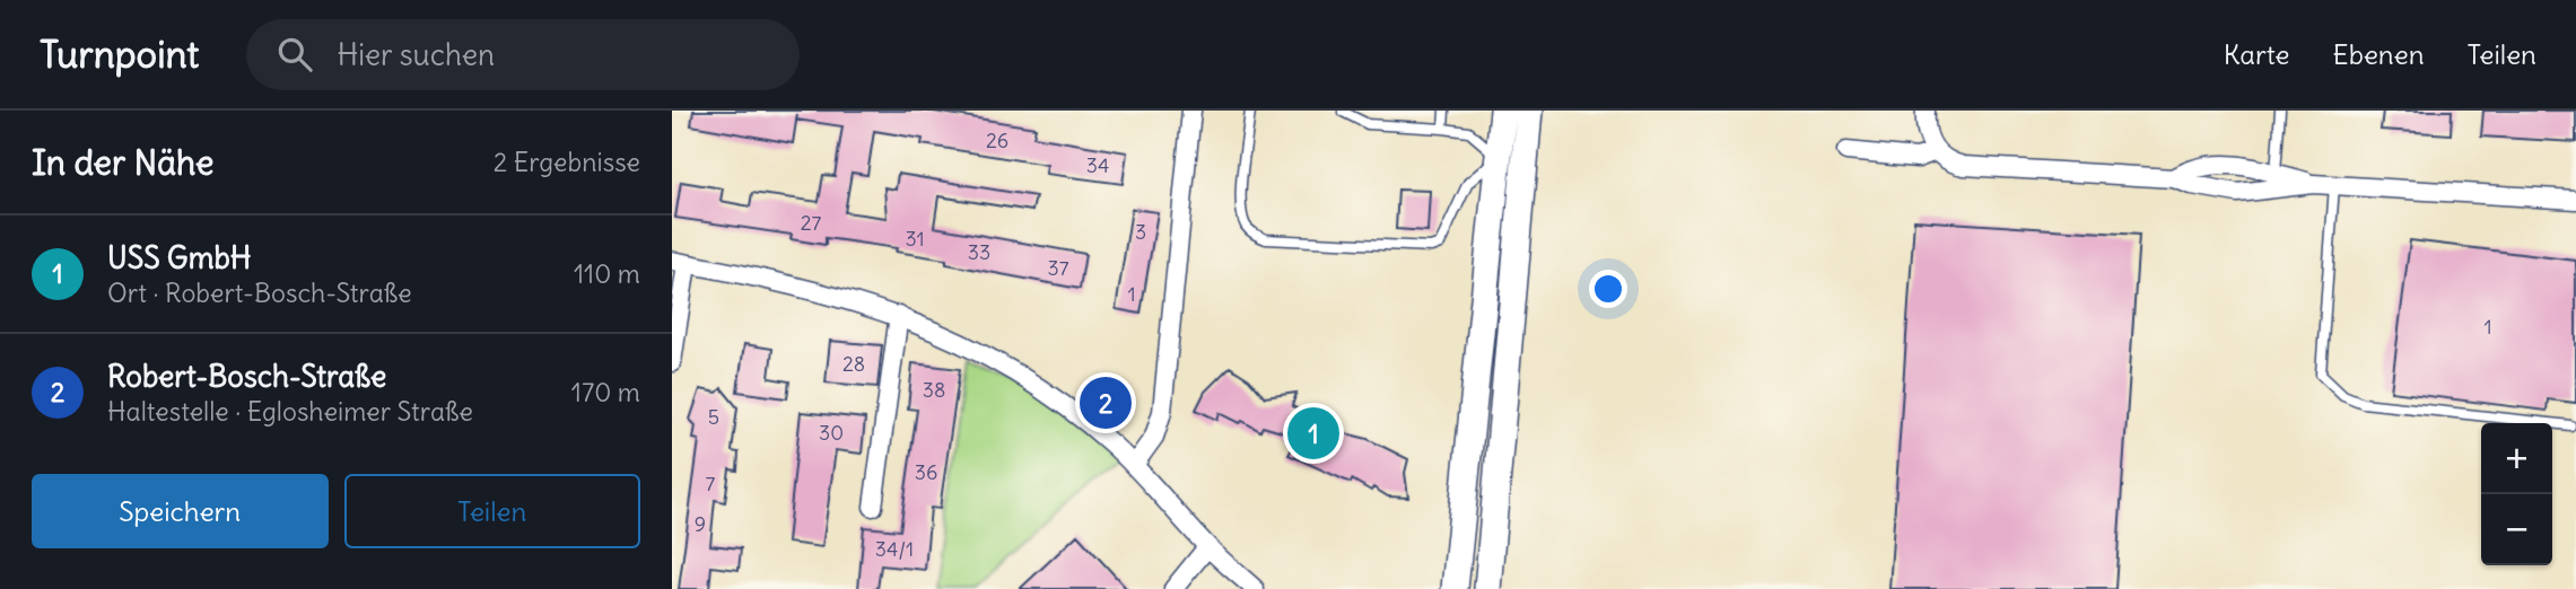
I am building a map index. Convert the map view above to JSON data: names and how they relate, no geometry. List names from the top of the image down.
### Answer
{
  "house_numbers": [
    "26",
    "34",
    "27",
    "3",
    "31",
    "33",
    "37",
    "1",
    "1",
    "28",
    "38",
    "5",
    "30",
    "36",
    "7",
    "9",
    "34/1"
  ],
  "page": {
    "header": "Turnpoint",
    "search": "Hier suchen",
    "nav": ["Karte", "Ebenen", "Teilen"],
    "heading": ["In der Nähe", "2 Ergebnisse"],
    "list": [
      {
        "mark": "1",
        "name": "USS GmbH",
        "note": "Ort · Robert-Bosch-Straße",
        "value": "110 m"
      },
      {
        "mark": "2",
        "name": "Robert-Bosch-Straße",
        "note": "Haltestelle · Eglosheimer Straße",
        "value": "170 m"
      }
    ],
    "pins": ["2", "1"],
    "map_buttons": ["+", "−"],
    "buttons": ["Speichern", "Teilen"]
  }
}
